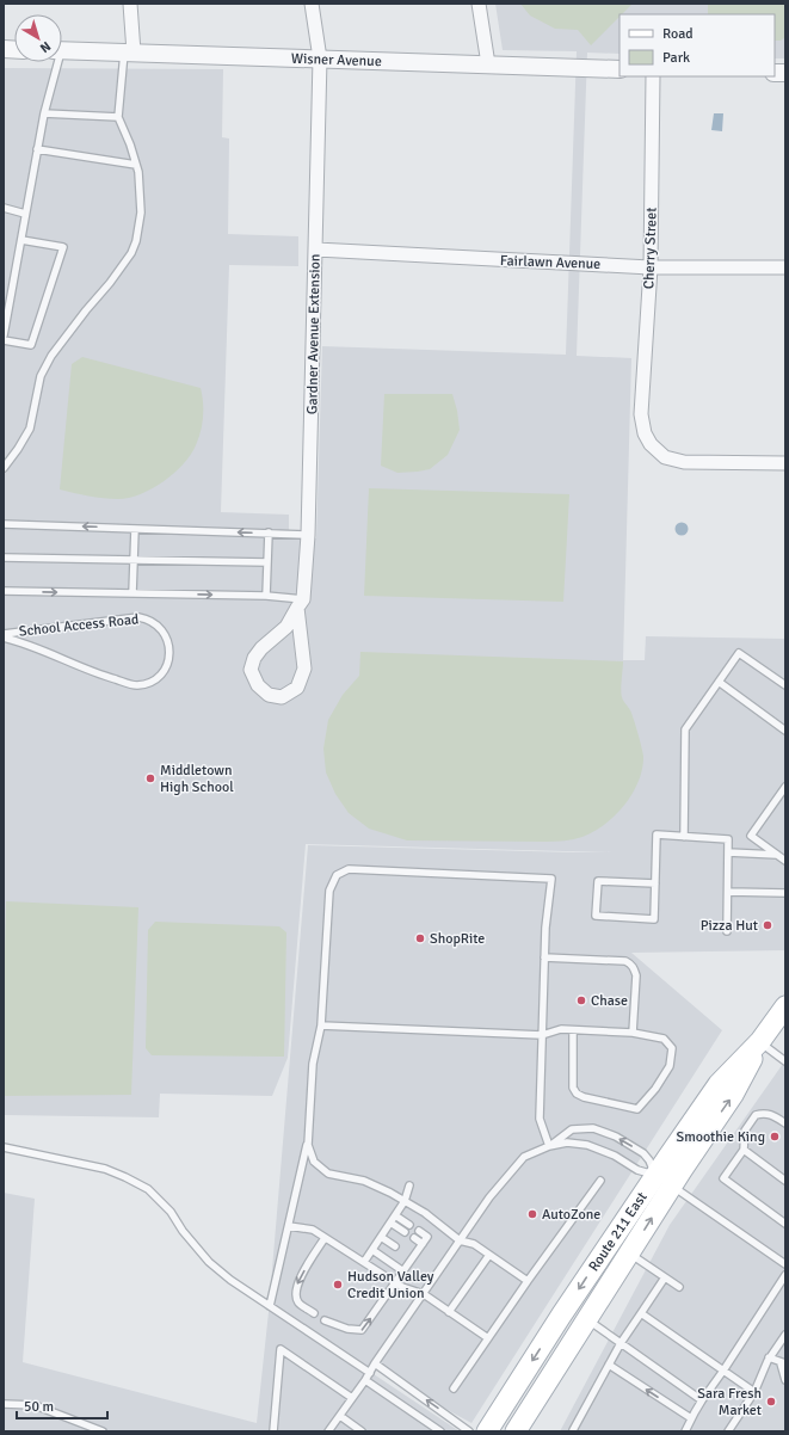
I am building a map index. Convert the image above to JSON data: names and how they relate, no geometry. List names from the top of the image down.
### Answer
{
  "streets": {
    "main road": ["Route 211 East"],
    "street": [
      "Wisner Avenue",
      "Cherry Street",
      "Fairlawn Avenue",
      "Gardner Avenue Extension"
    ],
    "lane": ["School Access Road"]
  },
  "crossings": [
    ["Wisner Avenue", "Gardner Avenue Extension"],
    ["Cherry Street", "Fairlawn Avenue"],
    ["Fairlawn Avenue", "Gardner Avenue Extension"]
  ],
  "places": [
    "Middletown High School",
    "Pizza Hut",
    "ShopRite",
    "Chase",
    "Smoothie King",
    "AutoZone",
    "Hudson Valley Credit Union",
    "Sara Fresh Market"
  ],
  "legend": ["Road", "Park"],
  "scale_bar": "50 m",
  "north": "bottom right"
}
